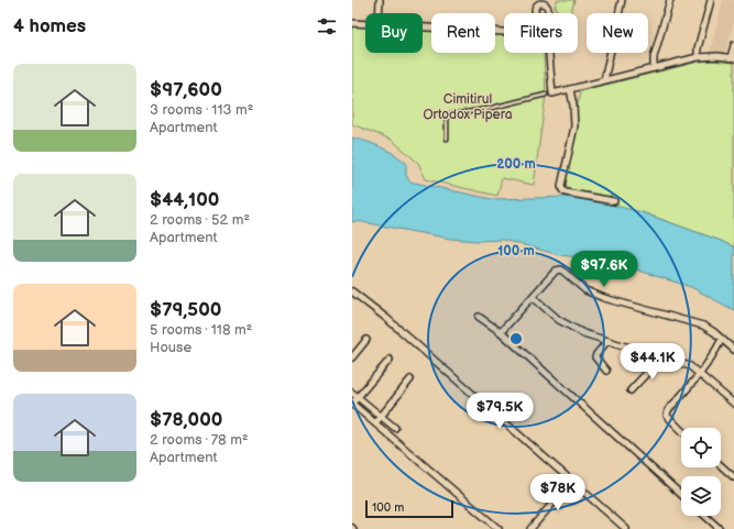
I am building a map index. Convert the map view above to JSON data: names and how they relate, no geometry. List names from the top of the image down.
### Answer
{
  "parks": ["Cimitirul Ortodox Pipera"],
  "scale_bar": "100 m",
  "page": {
    "heading": "4 homes",
    "chip": [
      "Buy",
      "Rent",
      "Filters",
      "New"
    ],
    "list": [
      {
        "name": "$97,600",
        "note": "3 rooms · 113 m² · Apartment"
      },
      {
        "name": "$44,100",
        "note": "2 rooms · 52 m² · Apartment"
      },
      {
        "name": "$79,500",
        "note": "5 rooms · 118 m² · House"
      },
      {
        "name": "$78,000",
        "note": "2 rooms · 78 m² · Apartment"
      }
    ],
    "price": [
      "$97.6K",
      "$44.1K",
      "$79.5K",
      "$78K"
    ],
    "scale": "100 m"
  },
  "rings": ["200 m", "100 m"]
}
